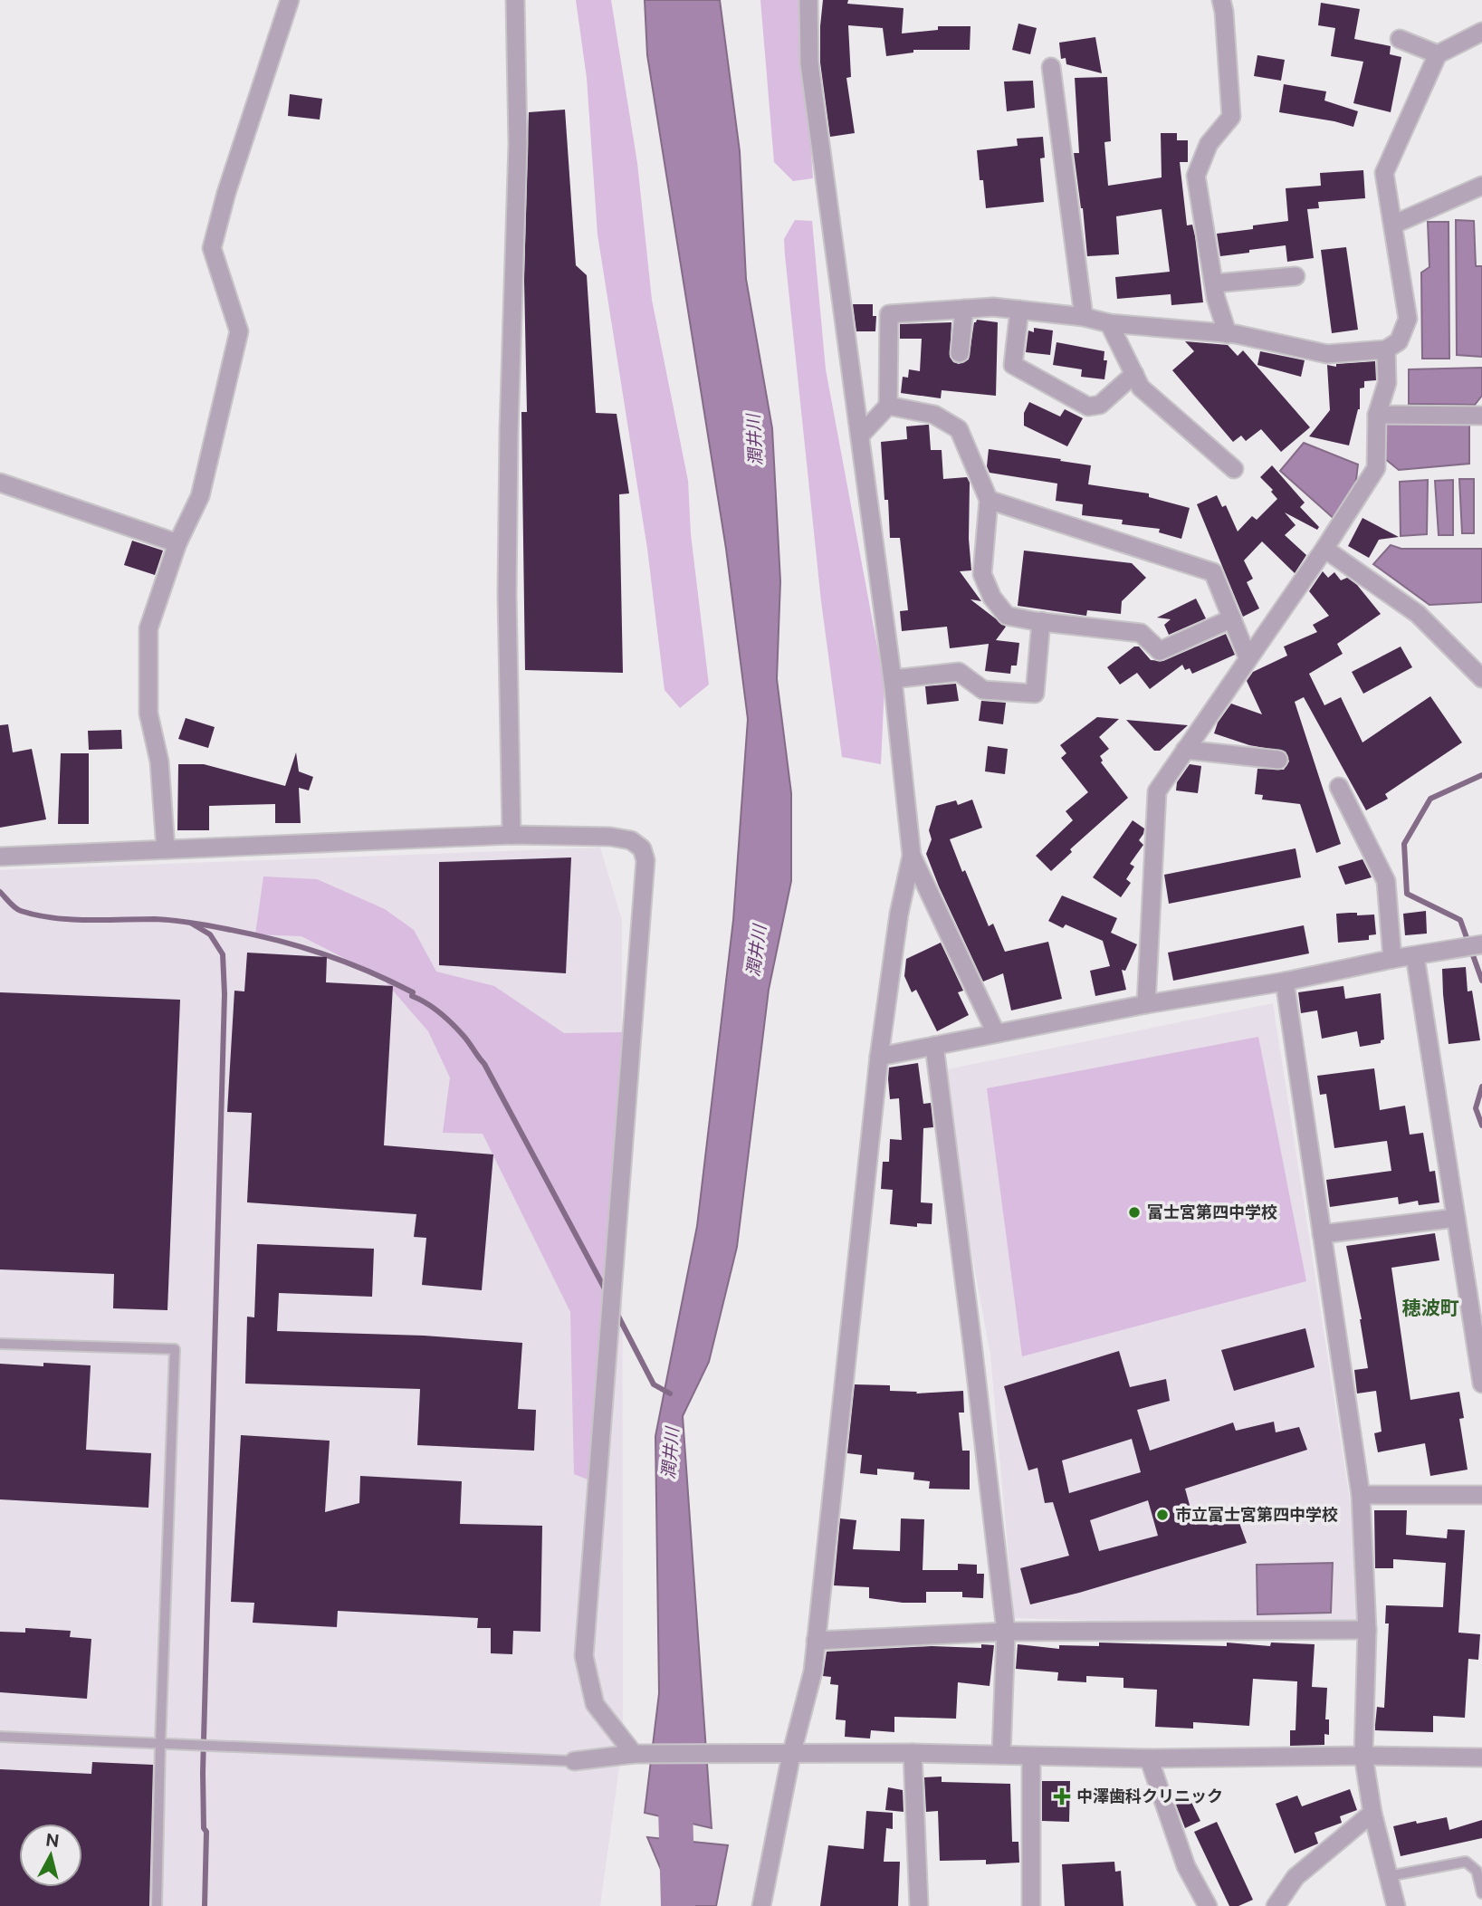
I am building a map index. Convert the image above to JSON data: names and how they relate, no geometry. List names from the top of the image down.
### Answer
{
  "districts": ["穂波町"],
  "water": ["潤井川"],
  "places": {
    "other": ["富士宮第四中学校", "市立富士宮第四中学校"],
    "health": ["中澤歯科クリニック"]
  },
  "north": "top"
}
